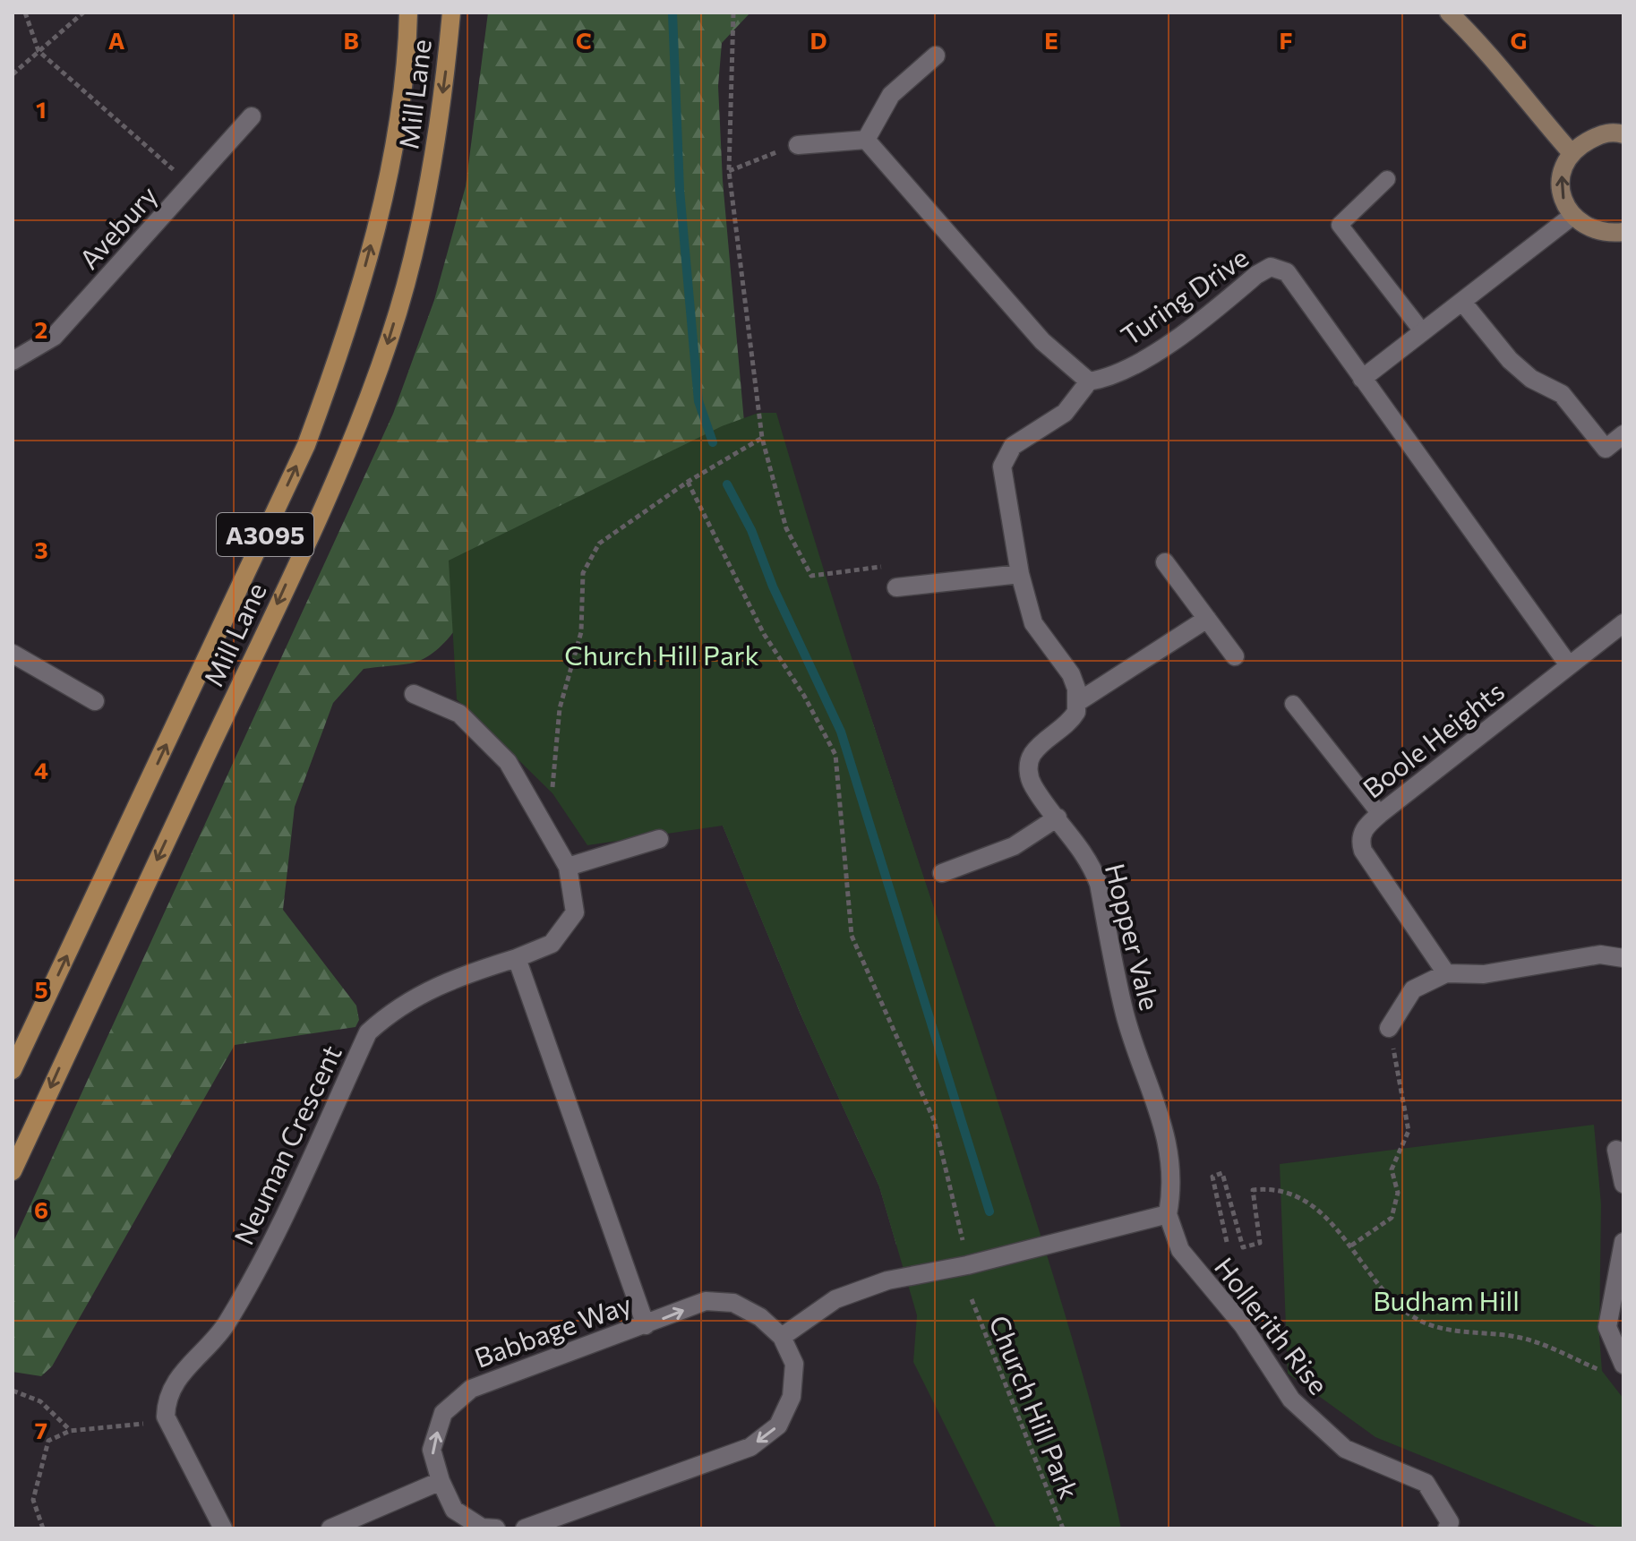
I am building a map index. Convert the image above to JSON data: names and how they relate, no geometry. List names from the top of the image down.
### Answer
{
  "streets": {
    "main road": ["Mill Lane", "A3095"],
    "street": [
      "Avebury",
      "Turing Drive",
      "Boole Heights",
      "Hopper Vale",
      "Neuman Crescent",
      "Hollerith Rise",
      "Babbage Way"
    ],
    "path": ["Church Hill Park"]
  },
  "crossings": [
    ["Hopper Vale", "Hollerith Rise"]
  ],
  "one_way": ["Babbage Way"],
  "parks": ["Church Hill Park", "Budham Hill"],
  "grid": {
    "columns": [
      "A",
      "B",
      "C",
      "D",
      "E",
      "F",
      "G"
    ],
    "rows": [
      "1",
      "2",
      "3",
      "4",
      "5",
      "6",
      "7"
    ]
  }
}
